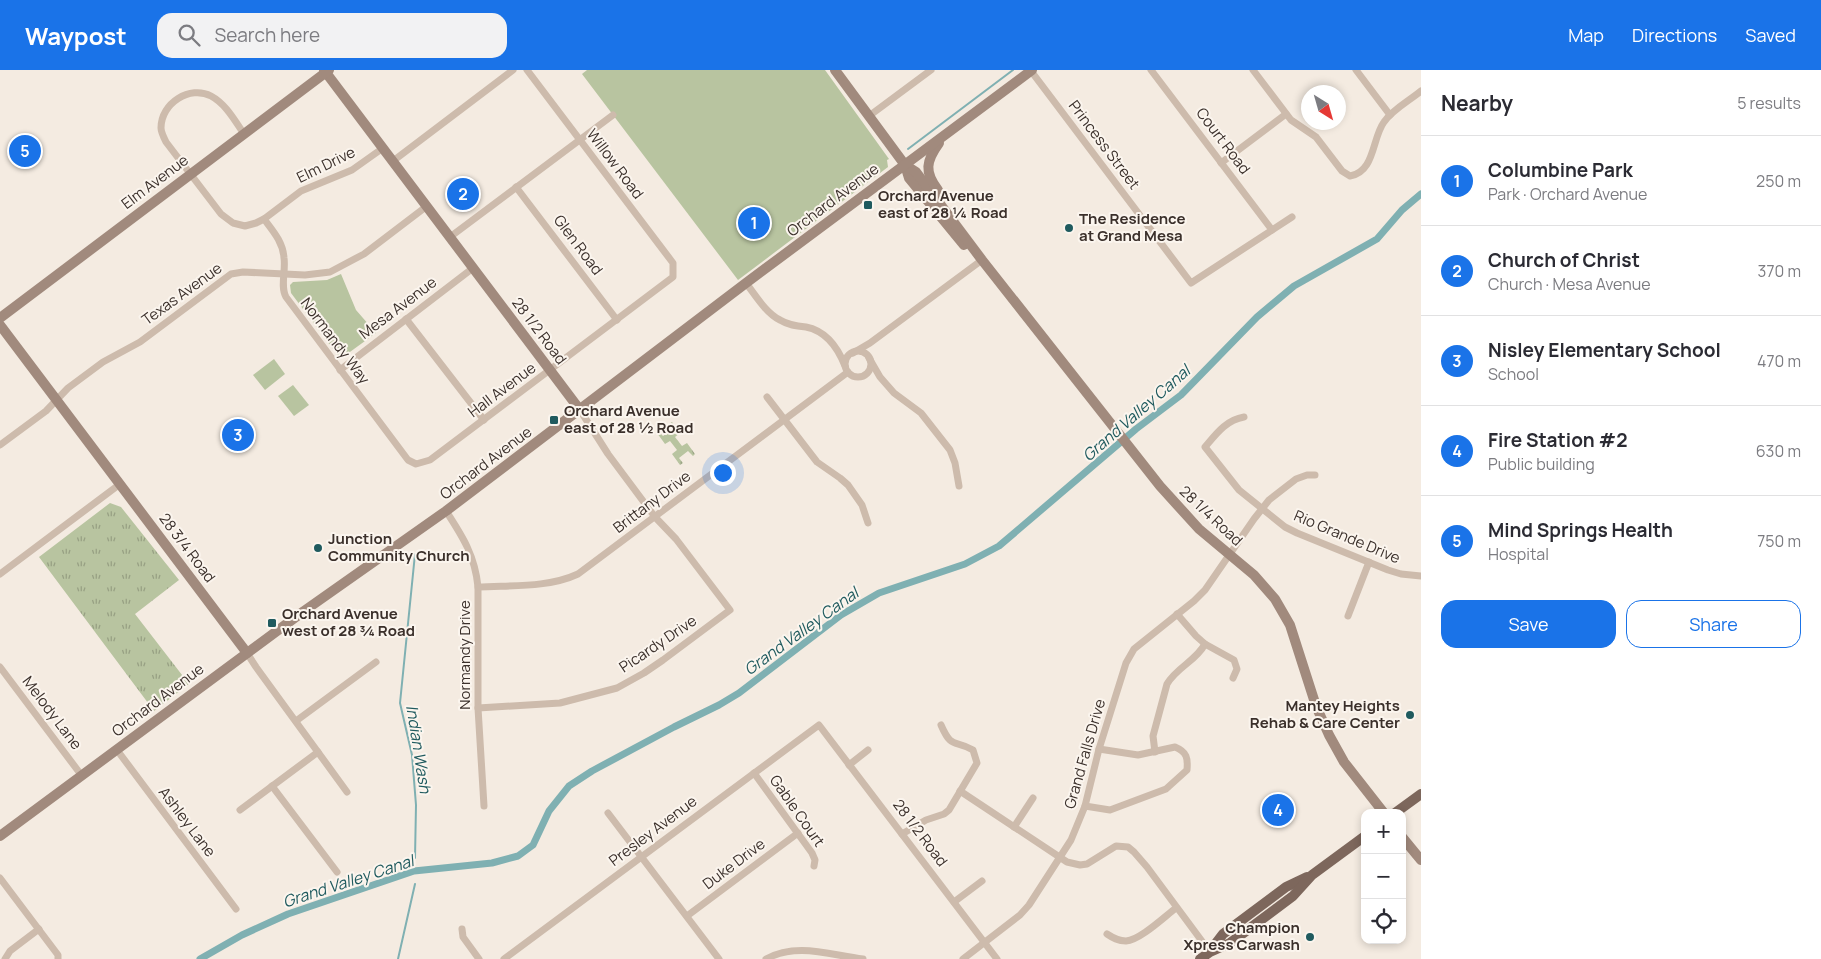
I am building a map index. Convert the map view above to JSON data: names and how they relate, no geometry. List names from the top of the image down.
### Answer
{
  "streets": {
    "main road": [
      "Elm Avenue",
      "Orchard Avenue",
      "28 1/2 Road",
      "28 1/4 Road",
      "28 3/4 Road"
    ],
    "street": [
      "Court Road",
      "Princess Street",
      "Willow Road",
      "Elm Drive",
      "Glen Road",
      "Texas Avenue",
      "Mesa Avenue",
      "Normandy Way",
      "Hall Avenue",
      "Brittany Drive",
      "Rio Grande Drive",
      "Picardy Drive",
      "Normandy Drive",
      "Melody Lane",
      "Grand Falls Drive",
      "Gable Court",
      "Ashley Lane",
      "Presley Avenue",
      "Duke Drive"
    ]
  },
  "crossings": [
    ["Court Road", "Princess Street"],
    ["Princess Street", "Orchard Avenue"],
    ["Willow Road", "Hall Avenue"],
    ["Elm Drive", "Elm Avenue"],
    ["Elm Drive", "28 1/2 Road"],
    ["Elm Drive", "Normandy Way"],
    ["Elm Avenue", "28 1/2 Road"],
    ["Orchard Avenue", "28 1/2 Road"],
    ["Orchard Avenue", "28 1/4 Road"],
    ["Orchard Avenue", "28 3/4 Road"],
    ["Orchard Avenue", "Normandy Drive"],
    ["Orchard Avenue", "Melody Lane"],
    ["Orchard Avenue", "Ashley Lane"],
    ["Glen Road", "Hall Avenue"],
    ["Texas Avenue", "28 1/2 Road"],
    ["Texas Avenue", "Normandy Way"],
    ["Texas Avenue", "28 3/4 Road"],
    ["Mesa Avenue", "28 1/2 Road"],
    ["Mesa Avenue", "Normandy Way"],
    ["28 1/2 Road", "Hall Avenue"],
    ["28 1/2 Road", "Brittany Drive"],
    ["28 1/2 Road", "Picardy Drive"],
    ["28 1/2 Road", "Grand Falls Drive"],
    ["28 1/2 Road", "Presley Avenue"],
    ["Normandy Way", "Hall Avenue"],
    ["Brittany Drive", "Normandy Drive"],
    ["28 1/4 Road", "Grand Falls Drive"],
    ["Rio Grande Drive", "Grand Falls Drive"],
    ["Picardy Drive", "Normandy Drive"],
    ["Gable Court", "Presley Avenue"],
    ["Gable Court", "Duke Drive"]
  ],
  "water": ["Grand Valley Canal", "Indian Wash"],
  "places": {
    "transit": ["Orchard Avenue east of 28 ¼ Road", "Orchard Avenue east of 28 ½ Road", "Orchard Avenue west of 28 ¾ Road"],
    "other": [
      "The Residence at Grand Mesa",
      "Junction Community Church",
      "Mantey Heights Rehab & Care Center",
      "Champion Xpress Carwash"
    ]
  },
  "north": "bottom right",
  "page": {
    "header": "Waypost",
    "search": "Search here",
    "nav": ["Map", "Directions", "Saved"],
    "heading": ["Nearby", "5 results"],
    "pins": [
      "5",
      "2",
      "1",
      "3",
      "4"
    ],
    "list": [
      {
        "mark": "1",
        "name": "Columbine Park",
        "note": "Park · Orchard Avenue",
        "value": "250 m"
      },
      {
        "mark": "2",
        "name": "Church of Christ",
        "note": "Church · Mesa Avenue",
        "value": "370 m"
      },
      {
        "mark": "3",
        "name": "Nisley Elementary School",
        "note": "School",
        "value": "470 m"
      },
      {
        "mark": "4",
        "name": "Fire Station #2",
        "note": "Public building",
        "value": "630 m"
      },
      {
        "mark": "5",
        "name": "Mind Springs Health",
        "note": "Hospital",
        "value": "750 m"
      }
    ],
    "buttons": ["Save", "Share"],
    "map_buttons": ["+", "−"]
  }
}
